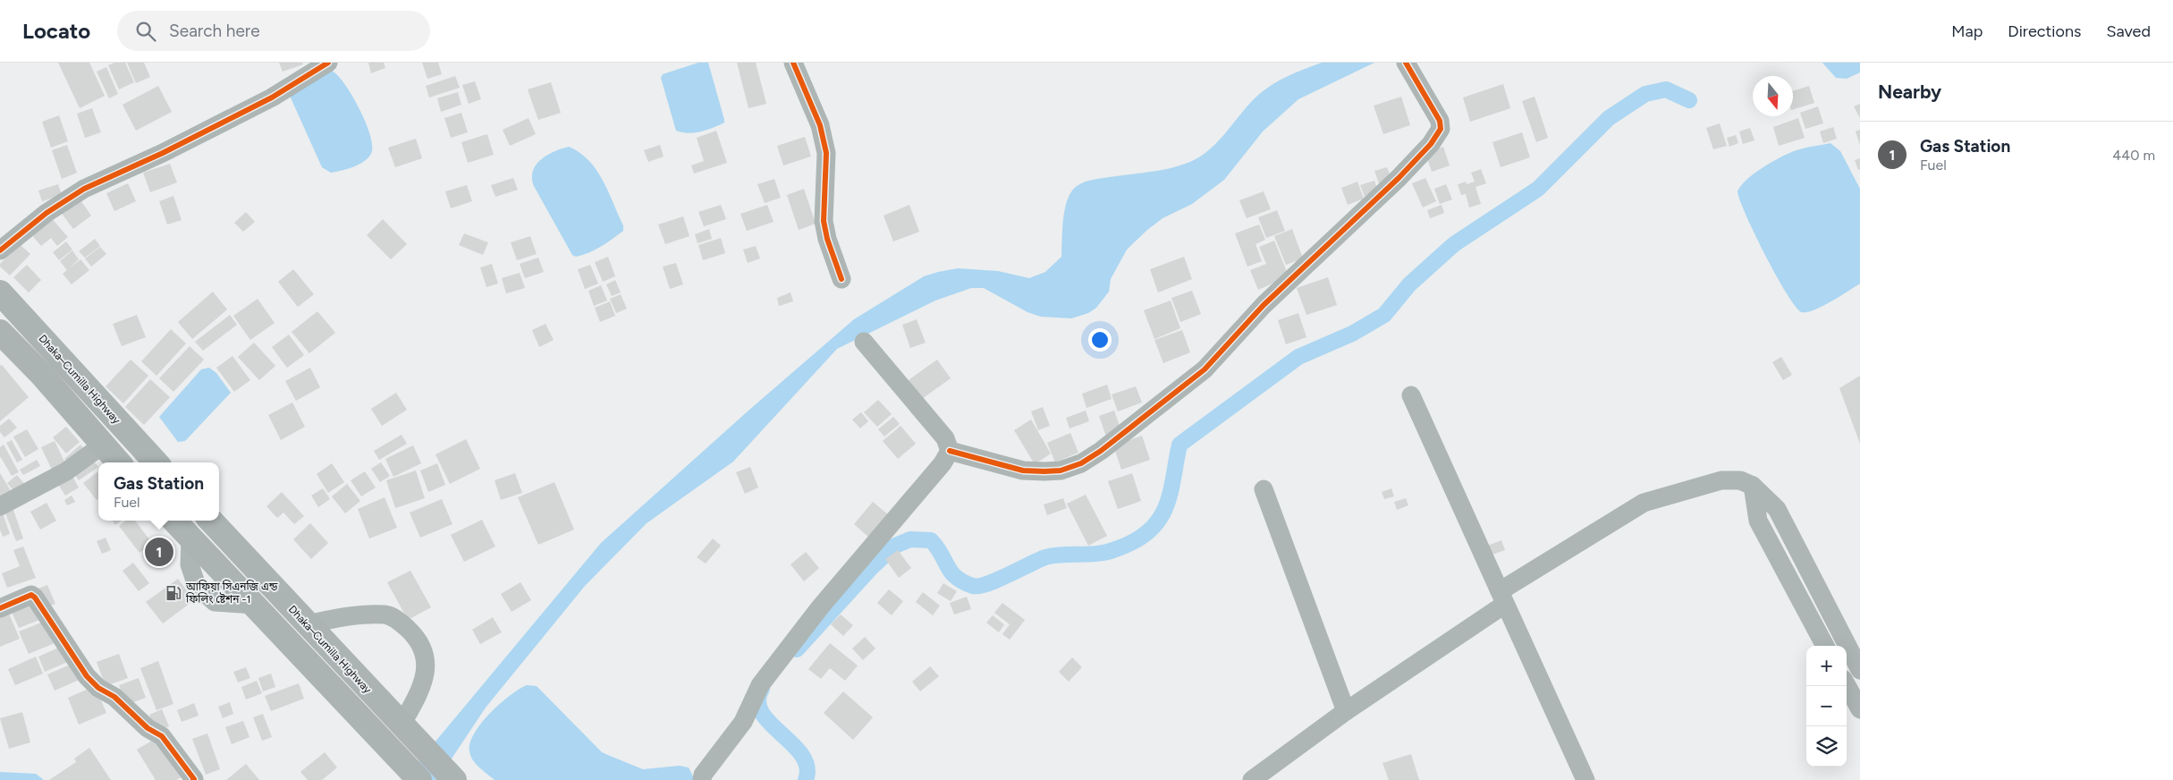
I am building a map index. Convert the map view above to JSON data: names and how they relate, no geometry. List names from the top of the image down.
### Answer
{
  "streets": {
    "highway": ["Dhaka–Cumilla Highway"]
  },
  "places": {
    "fuel station": ["আফিয়া সিএনজি এন্ড ফিলিং ষ্টেশন -1"]
  },
  "north": "bottom",
  "page": {
    "header": "Locato",
    "search": "Search here",
    "nav": ["Map", "Directions", "Saved"],
    "heading": "Nearby",
    "list": [
      {
        "mark": "1",
        "name": "Gas Station",
        "note": "Fuel",
        "value": "440 m"
      }
    ],
    "popup": ["Gas Station", "Fuel"],
    "pins": "1",
    "map_buttons": ["+", "−"]
  }
}
